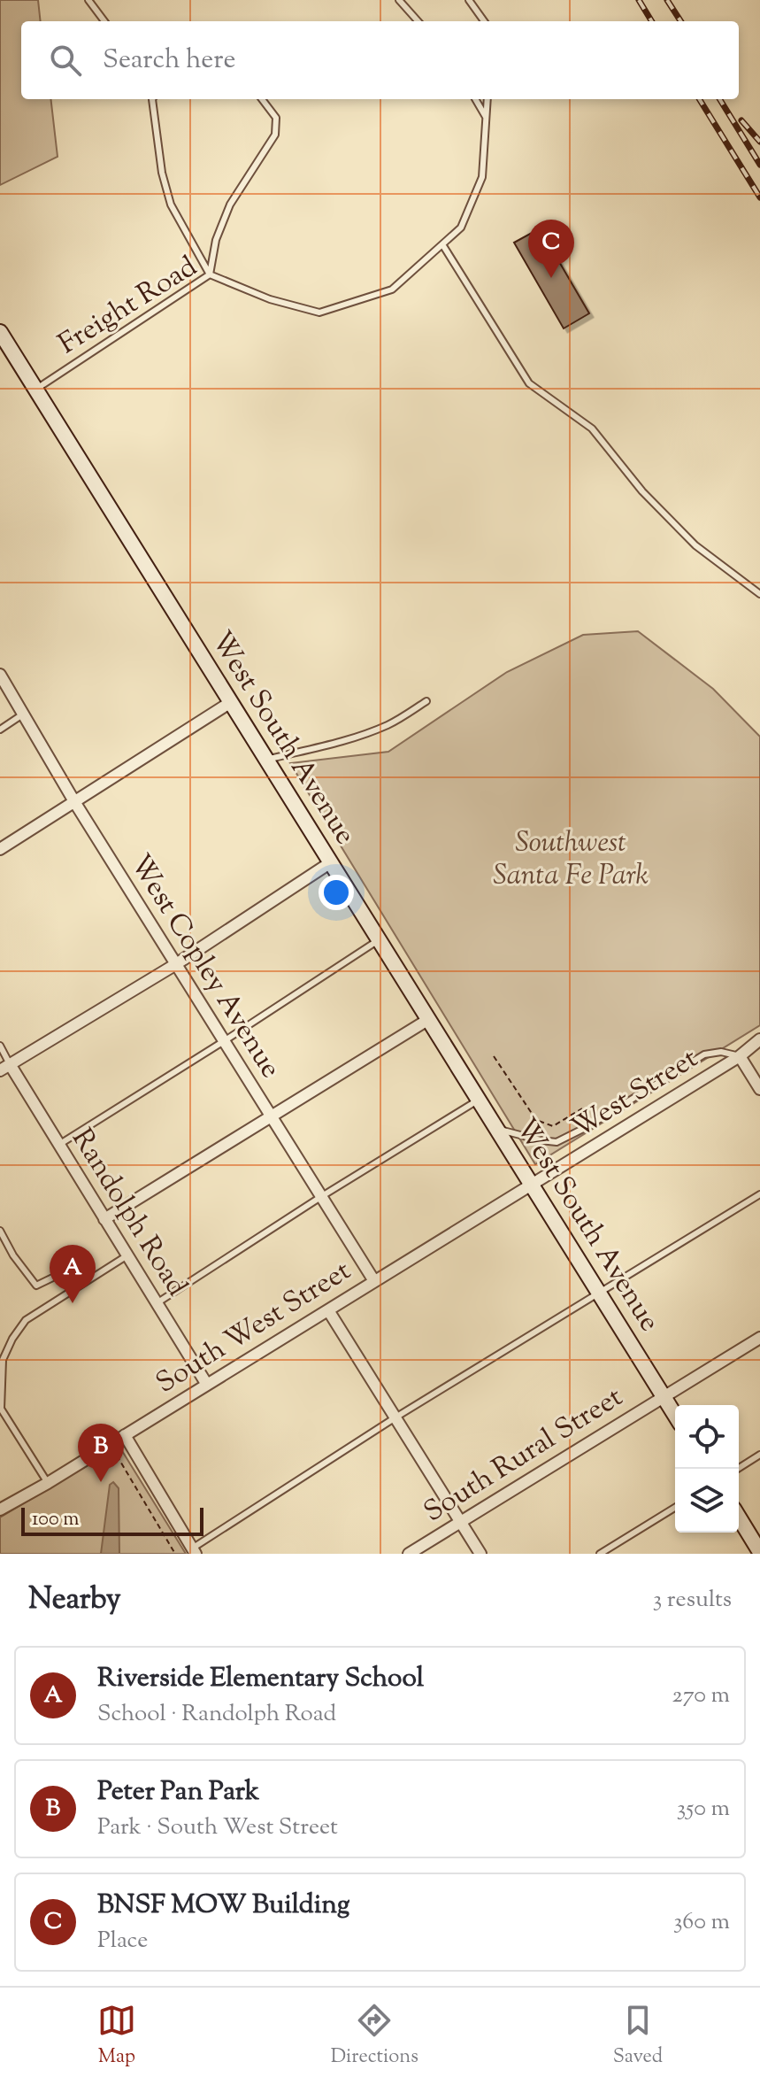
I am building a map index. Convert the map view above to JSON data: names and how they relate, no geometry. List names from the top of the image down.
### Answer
{
  "streets": {
    "main road": ["West South Avenue"],
    "street": [
      "West Copley Avenue",
      "West Street",
      "Randolph Road",
      "South West Street",
      "South Rural Street"
    ],
    "lane": ["Freight Road"]
  },
  "crossings": [
    ["Freight Road", "West South Avenue"],
    ["West South Avenue", "West Street"],
    ["West South Avenue", "South West Street"],
    ["West South Avenue", "South Rural Street"],
    ["West Copley Avenue", "South West Street"],
    ["West Street", "South West Street"],
    ["Randolph Road", "South West Street"]
  ],
  "parks": ["Southwest Santa Fe Park"],
  "scale_bar": "100 m",
  "page": {
    "search": "Search here",
    "pins": ["C", "A", "B"],
    "scale": "100 m",
    "heading": ["Nearby", "3 results"],
    "list": [
      {
        "mark": "A",
        "name": "Riverside Elementary School",
        "note": "School · Randolph Road",
        "value": "270 m"
      },
      {
        "mark": "B",
        "name": "Peter Pan Park",
        "note": "Park · South West Street",
        "value": "350 m"
      },
      {
        "mark": "C",
        "name": "BNSF MOW Building",
        "note": "Place",
        "value": "360 m"
      }
    ],
    "nav": ["Map", "Directions", "Saved"]
  }
}
